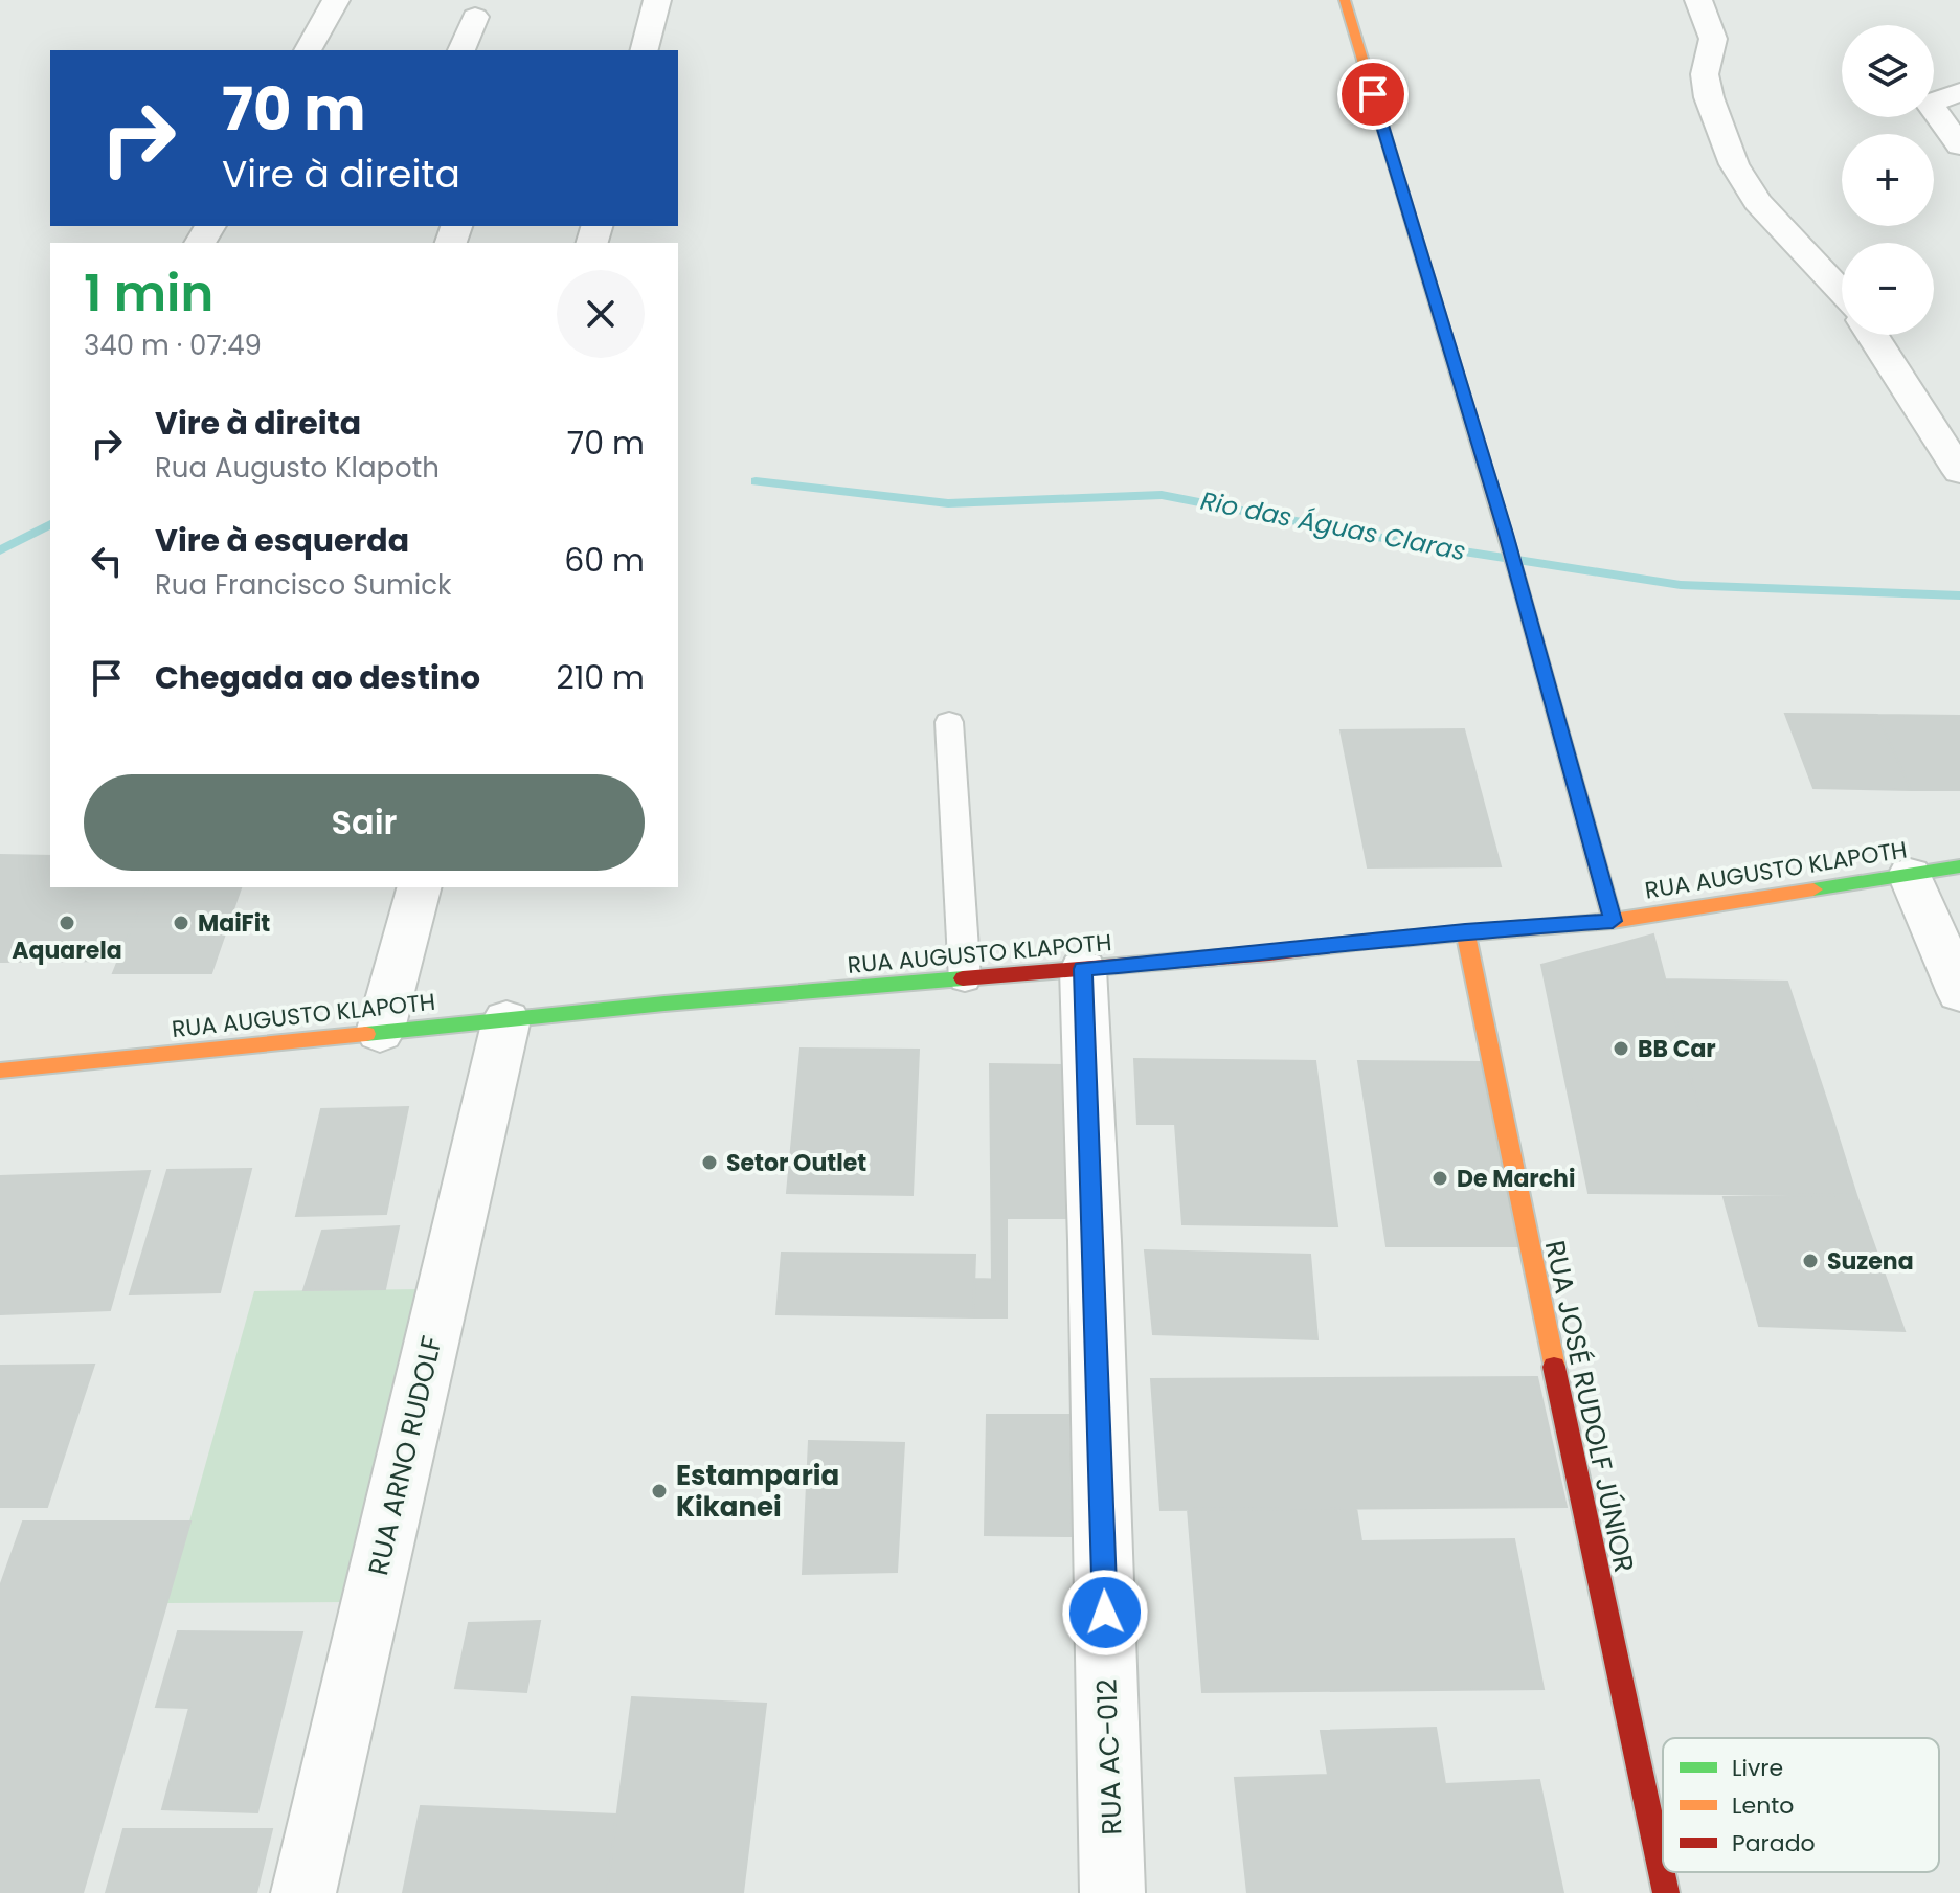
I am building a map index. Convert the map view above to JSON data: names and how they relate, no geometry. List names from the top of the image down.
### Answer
{
  "streets": {
    "street": [
      "RUA AUGUSTO KLAPOTH",
      "RUA JOSÉ RUDOLF JÚNIOR",
      "RUA ARNO RUDOLF",
      "RUA AC-012"
    ]
  },
  "crossings": [
    ["RUA AUGUSTO KLAPOTH", "RUA JOSÉ RUDOLF JÚNIOR"],
    ["RUA AUGUSTO KLAPOTH", "RUA ARNO RUDOLF"],
    ["RUA AUGUSTO KLAPOTH", "RUA AC-012"]
  ],
  "water": ["Rio das Águas Claras"],
  "places": [
    "Aquarela",
    "MaiFit",
    "BB Car",
    "Setor Outlet",
    "De Marchi",
    "Suzena",
    "Estamparia Kikanei"
  ],
  "legend": ["Livre", "Lento", "Parado"],
  "page": {
    "map_buttons": ["+", "−"],
    "turn": ["70 m", "Vire à direita"],
    "heading": ["1 min", "340 m · 07:49"],
    "list": [
      {
        "name": "Vire à direita",
        "note": "Rua Augusto Klapoth",
        "value": "70 m"
      },
      {
        "name": "Vire à esquerda",
        "note": "Rua Francisco Sumick",
        "value": "60 m"
      },
      {
        "name": "Chegada ao destino",
        "value": "210 m"
      }
    ],
    "buttons": "Sair"
  }
}
